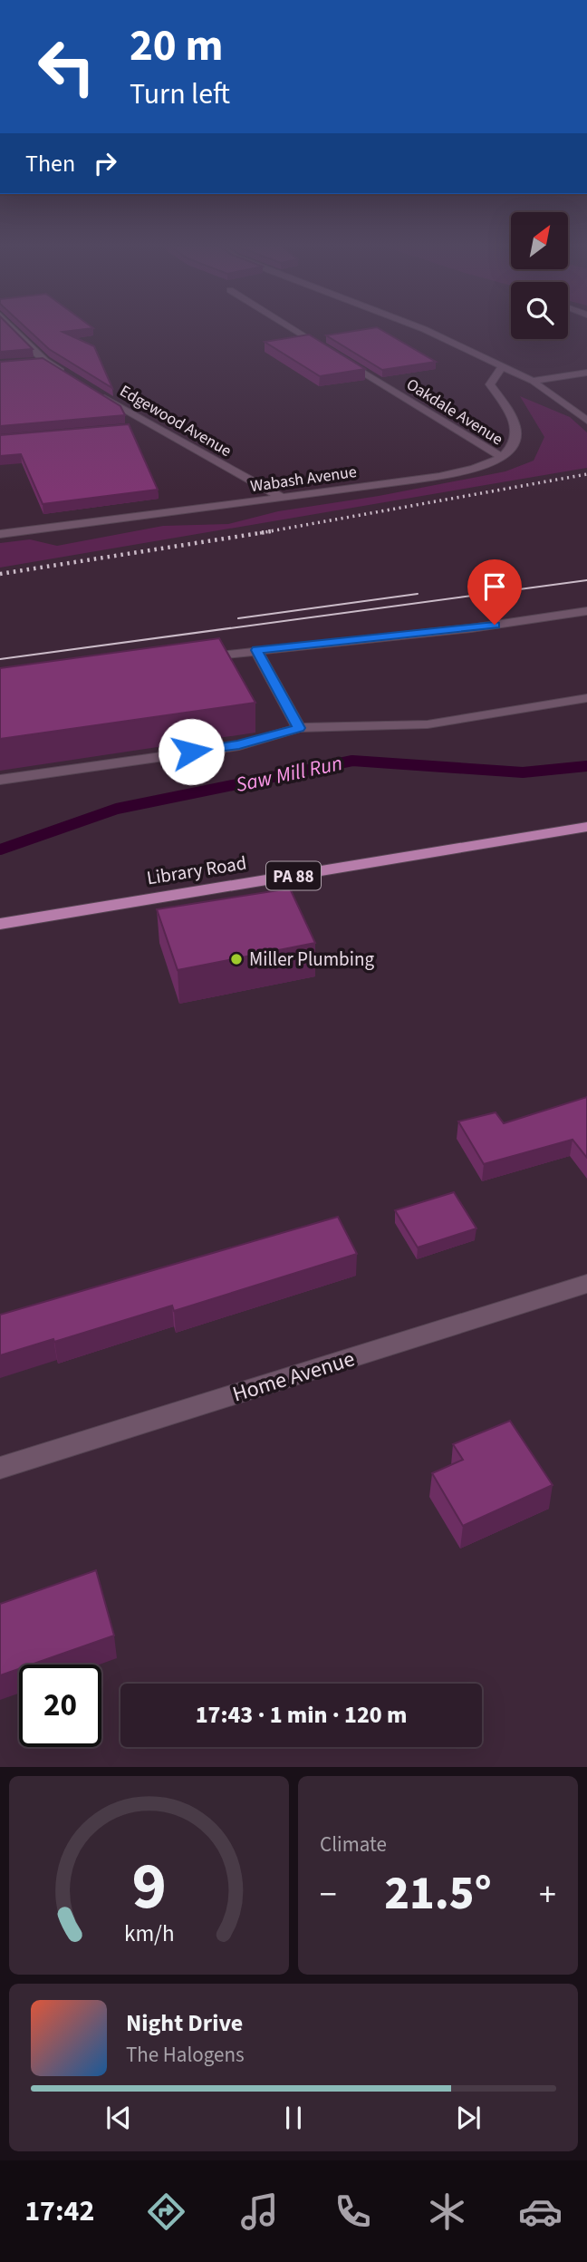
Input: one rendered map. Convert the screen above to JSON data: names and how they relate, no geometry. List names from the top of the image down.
{
  "streets": {
    "main road": ["Library Road", "PA 88"],
    "street": [
      "Oakdale Avenue",
      "Edgewood Avenue",
      "Wabash Avenue",
      "Home Avenue"
    ]
  },
  "crossings": [
    ["Oakdale Avenue", "Wabash Avenue"],
    ["Edgewood Avenue", "Wabash Avenue"]
  ],
  "water": ["Saw Mill Run"],
  "places": ["Miller Plumbing"],
  "north": "top right",
  "page": {
    "turn": ["20 m", "Turn left"],
    "then": "Then",
    "limit": "20",
    "trip": "17:43 · 1 min · 120 m",
    "tile": "Climate",
    "heat": ["−", "21.5°", "+"],
    "song": ["Night Drive", "The Halogens"],
    "tabs": "17:42",
    "gauge": ["9", "km/h"]
  }
}
